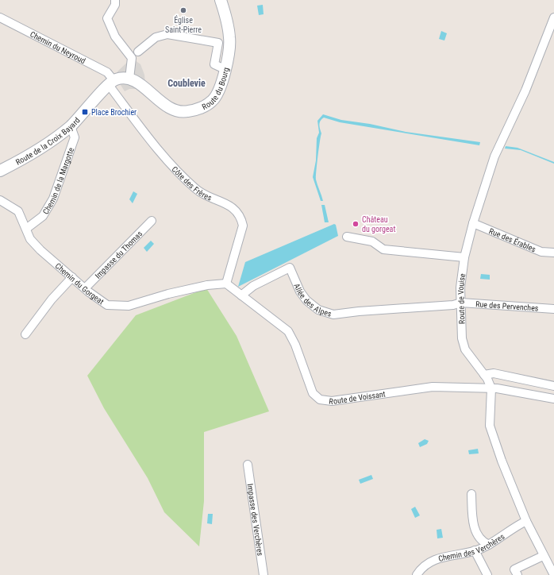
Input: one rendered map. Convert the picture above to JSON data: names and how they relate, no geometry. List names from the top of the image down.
{
  "streets": {
    "main road": ["Route du Bourg", "Route de la Croix Bayard"],
    "street": [
      "Chemin du Neyroud",
      "Chemin de la Margotte",
      "Côte des Frères",
      "Rue des Érables",
      "Impasse du Thomas",
      "Chemin du Gorgeat",
      "Allée des Alpes",
      "Route de Vouise",
      "Rue des Pervenches",
      "Route de Voissant",
      "Impasse des Verchères",
      "Chemin des Verchères"
    ]
  },
  "crossings": [
    ["Chemin du Neyroud", "Route de la Croix Bayard"],
    ["Chemin du Neyroud", "Côte des Frères"],
    ["Route de la Croix Bayard", "Chemin de la Margotte"],
    ["Route de la Croix Bayard", "Côte des Frères"],
    ["Chemin de la Margotte", "Chemin du Gorgeat"],
    ["Côte des Frères", "Chemin du Gorgeat"],
    ["Côte des Frères", "Route de Voissant"],
    ["Rue des Érables", "Route de Vouise"],
    ["Impasse du Thomas", "Chemin du Gorgeat"],
    ["Chemin du Gorgeat", "Route de Voissant"],
    ["Allée des Alpes", "Route de Vouise"],
    ["Allée des Alpes", "Rue des Pervenches"],
    ["Allée des Alpes", "Route de Voissant"],
    ["Route de Vouise", "Rue des Pervenches"],
    ["Route de Vouise", "Route de Voissant"],
    ["Route de Vouise", "Chemin des Verchères"]
  ],
  "districts": ["Coublevie"],
  "places": {
    "other": ["Église Saint-Pierre", "Château du gorgeat"],
    "transit": ["Place Brochier"]
  }
}
